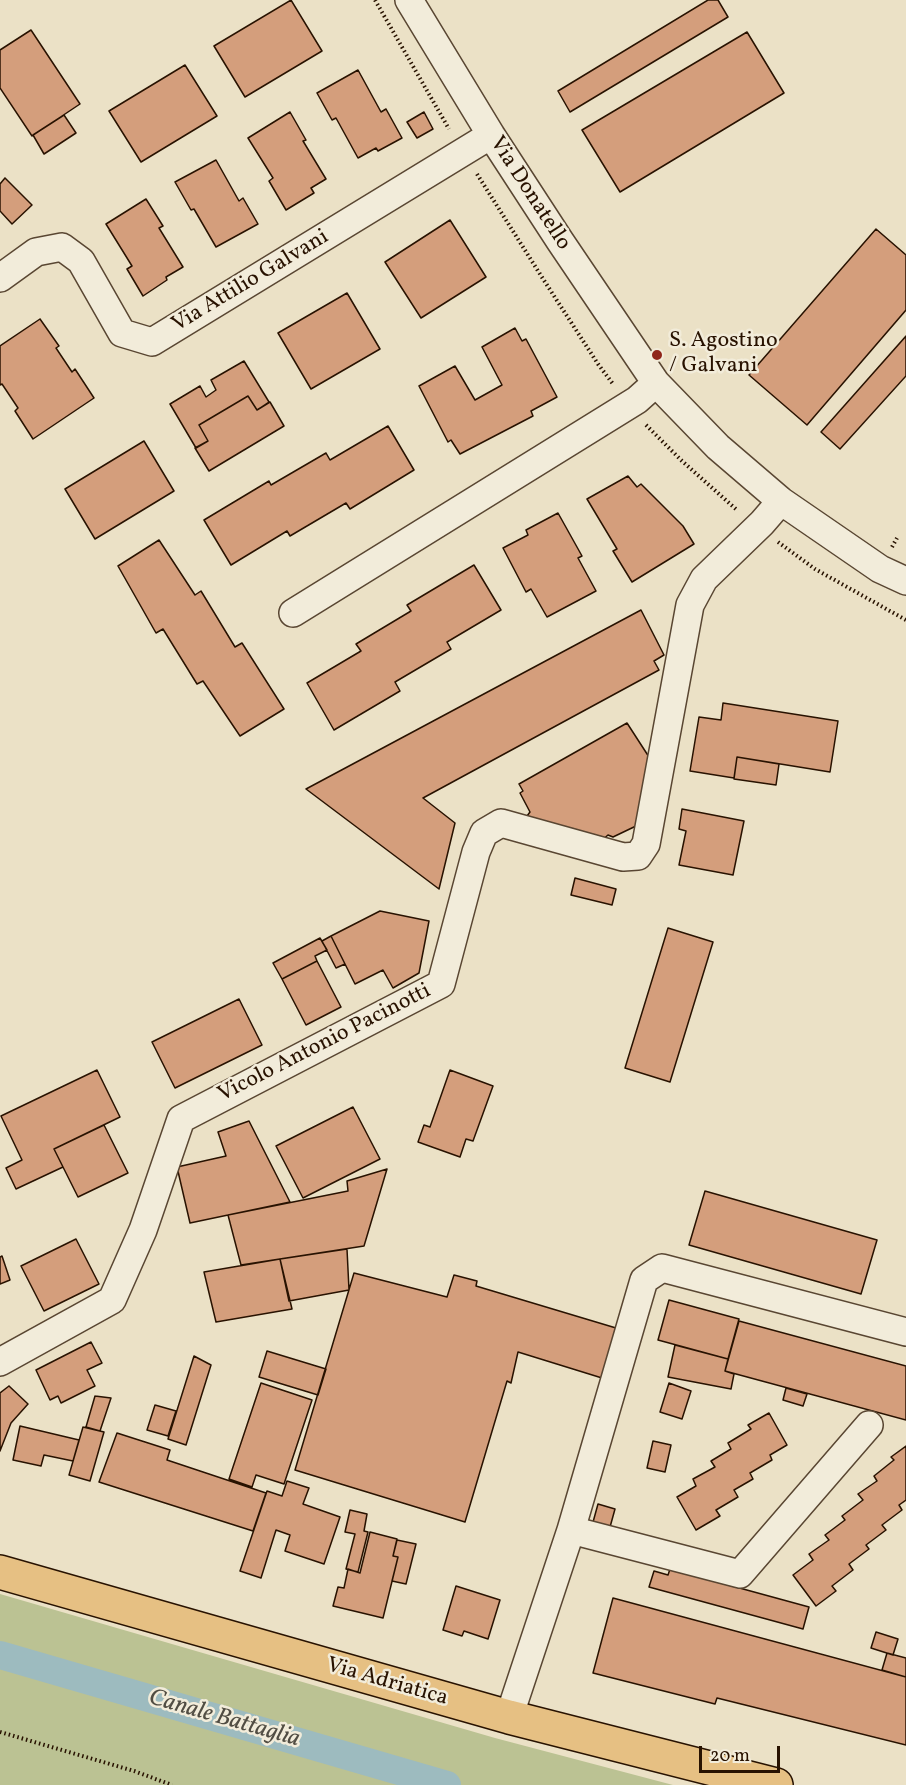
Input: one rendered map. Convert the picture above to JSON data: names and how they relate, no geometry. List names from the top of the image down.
{
  "streets": {
    "main road": ["Via Adriatica"],
    "street": ["Via Donatello", "Via Attilio Galvani", "Vicolo Antonio Pacinotti"]
  },
  "crossings": [
    ["Via Donatello", "Via Attilio Galvani"],
    ["Via Donatello", "Vicolo Antonio Pacinotti"]
  ],
  "water": ["Canale Battaglia"],
  "places": ["S. Agostino / Galvani"],
  "scale_bar": "20 m"
}
